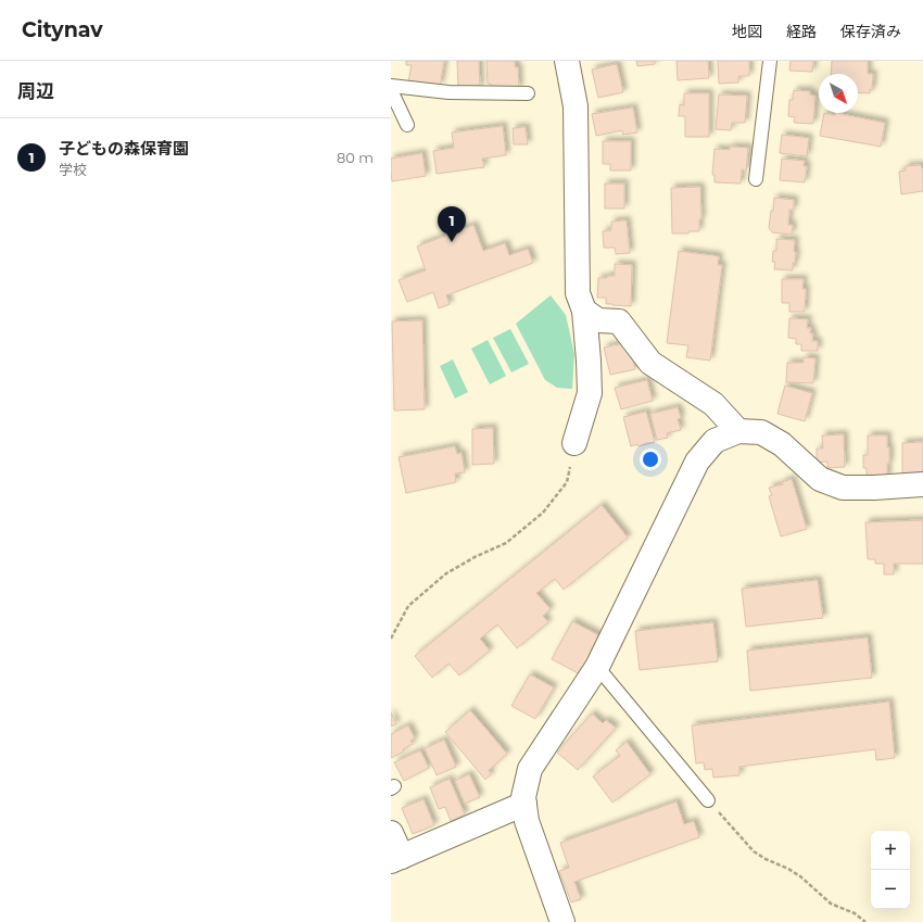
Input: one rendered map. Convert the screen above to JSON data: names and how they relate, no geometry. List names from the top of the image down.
{
  "north": "bottom right",
  "page": {
    "header": "Citynav",
    "nav": ["地図", "経路", "保存済み"],
    "heading": "周辺",
    "list": [
      {
        "mark": "1",
        "name": "子どもの森保育園",
        "note": "学校",
        "value": "80 m"
      }
    ],
    "pins": "1",
    "map_buttons": ["+", "−"]
  }
}
